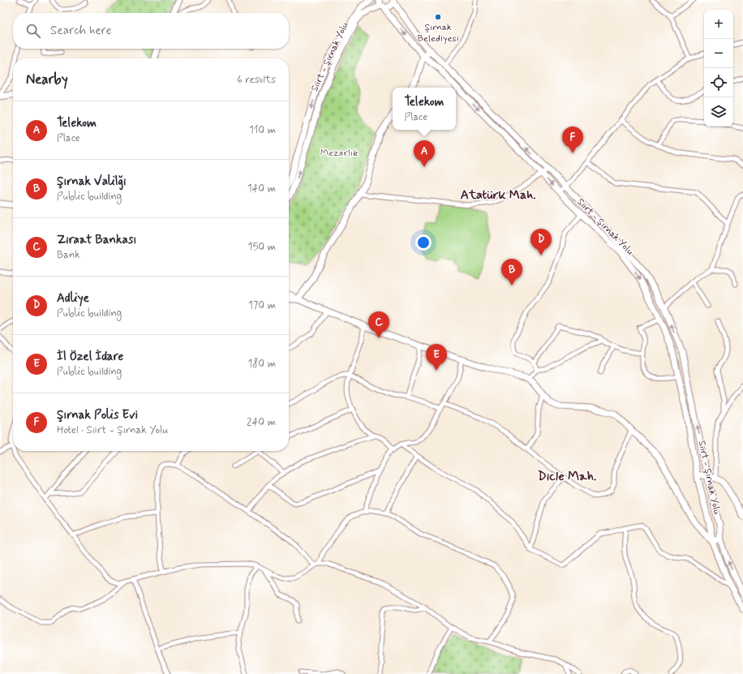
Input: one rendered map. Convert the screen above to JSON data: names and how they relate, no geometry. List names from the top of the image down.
{
  "streets": {
    "street": ["Siirt - Şırnak Yolu"]
  },
  "districts": ["Atatürk Mah.", "Dicle Mah."],
  "parks": ["Mezarlık"],
  "places": ["Şırnak Belediyesi"],
  "page": {
    "map_buttons": ["+", "−"],
    "search": "Search here",
    "heading": ["Nearby", "6 results"],
    "popup": ["Telekom", "Place"],
    "list": [
      {
        "mark": "A",
        "name": "Telekom",
        "note": "Place",
        "value": "110 m"
      },
      {
        "mark": "B",
        "name": "Şırnak Valilği",
        "note": "Public building",
        "value": "140 m"
      },
      {
        "mark": "C",
        "name": "Ziraat Bankası",
        "note": "Bank",
        "value": "150 m"
      },
      {
        "mark": "D",
        "name": "Adliye",
        "note": "Public building",
        "value": "170 m"
      },
      {
        "mark": "E",
        "name": "İl Özel İdare",
        "note": "Public building",
        "value": "180 m"
      },
      {
        "mark": "F",
        "name": "Şırnak Polis Evi",
        "note": "Hotel · Siirt - Şırnak Yolu",
        "value": "240 m"
      }
    ],
    "pins": [
      "F",
      "A",
      "D",
      "B",
      "C",
      "E"
    ]
  }
}
